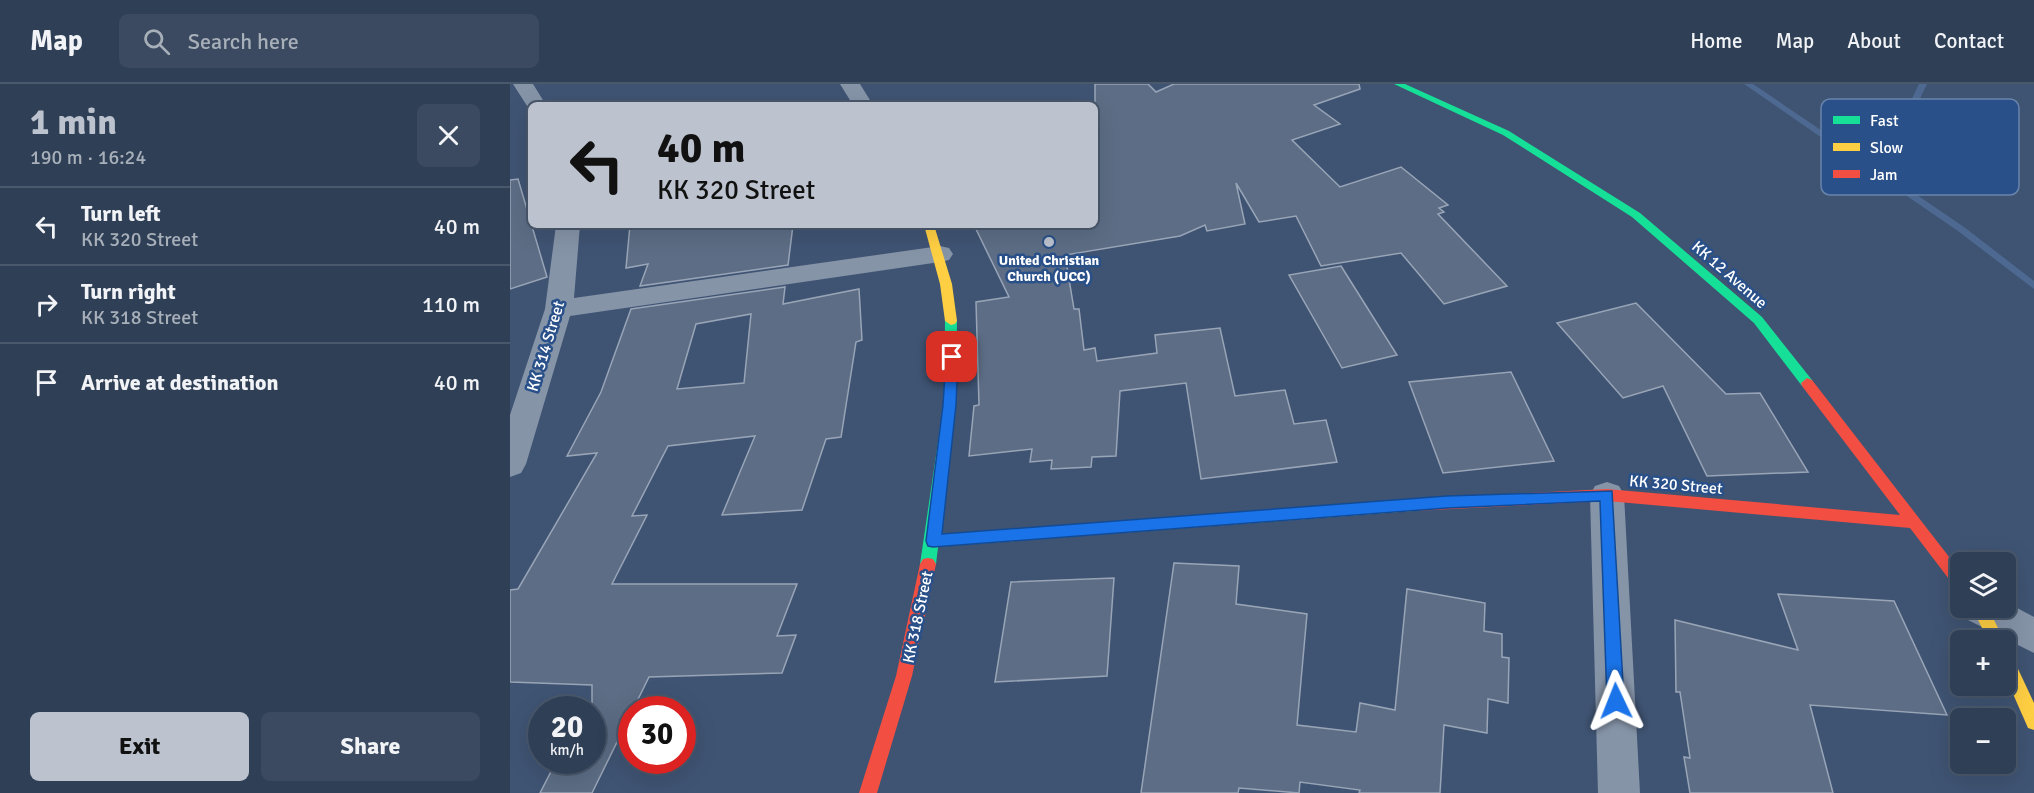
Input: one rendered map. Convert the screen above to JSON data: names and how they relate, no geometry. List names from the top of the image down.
{
  "streets": {
    "street": [
      "KK 12 Avenue",
      "KK 314 Street",
      "KK 320 Street",
      "KK 318 Street"
    ]
  },
  "crossings": [
    ["KK 12 Avenue", "KK 320 Street"],
    ["KK 320 Street", "KK 318 Street"]
  ],
  "places": ["United Christian Church (UCC)"],
  "legend": ["Fast", "Slow", "Jam"],
  "page": {
    "header": "Map",
    "search": "Search here",
    "nav": [
      "Home",
      "Map",
      "About",
      "Contact"
    ],
    "heading": ["1 min", "190 m · 16:24"],
    "turn": ["40 m", "KK 320 Street"],
    "list": [
      {
        "name": "Turn left",
        "note": "KK 320 Street",
        "value": "40 m"
      },
      {
        "name": "Turn right",
        "note": "KK 318 Street",
        "value": "110 m"
      },
      {
        "name": "Arrive at destination",
        "value": "40 m"
      }
    ],
    "map_buttons": ["+", "−"],
    "speed": "20 km/h",
    "limit": "30",
    "buttons": ["Exit", "Share"]
  }
}
